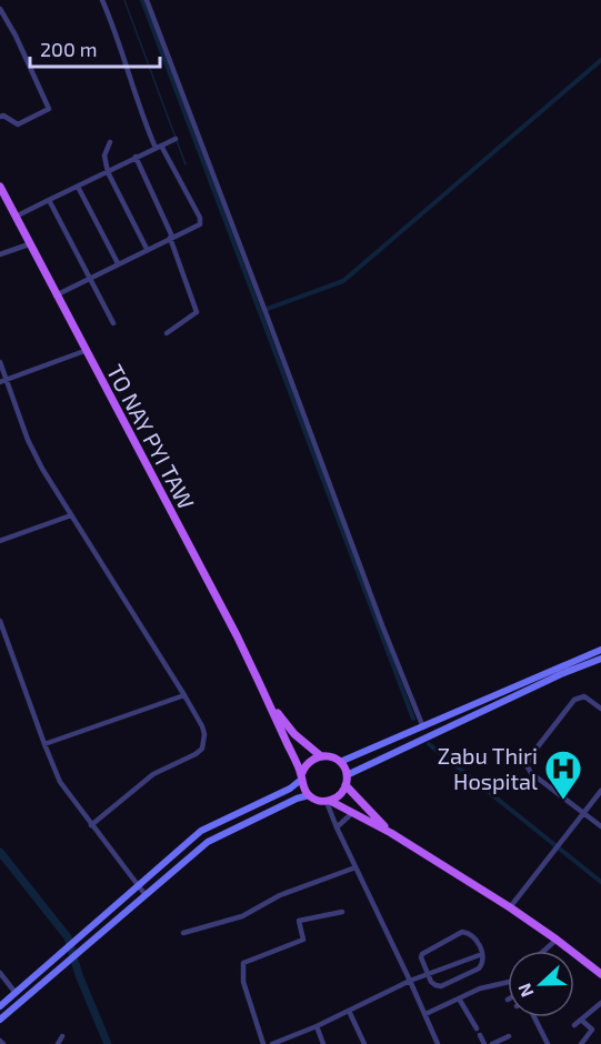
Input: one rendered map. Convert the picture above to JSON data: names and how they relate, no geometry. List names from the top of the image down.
{
  "streets": {
    "main road": ["TO NAY PYI TAW"]
  },
  "places": {
    "hospital": ["Zabu Thiri Hospital"]
  },
  "scale_bar": "200 m",
  "north": "left"
}
